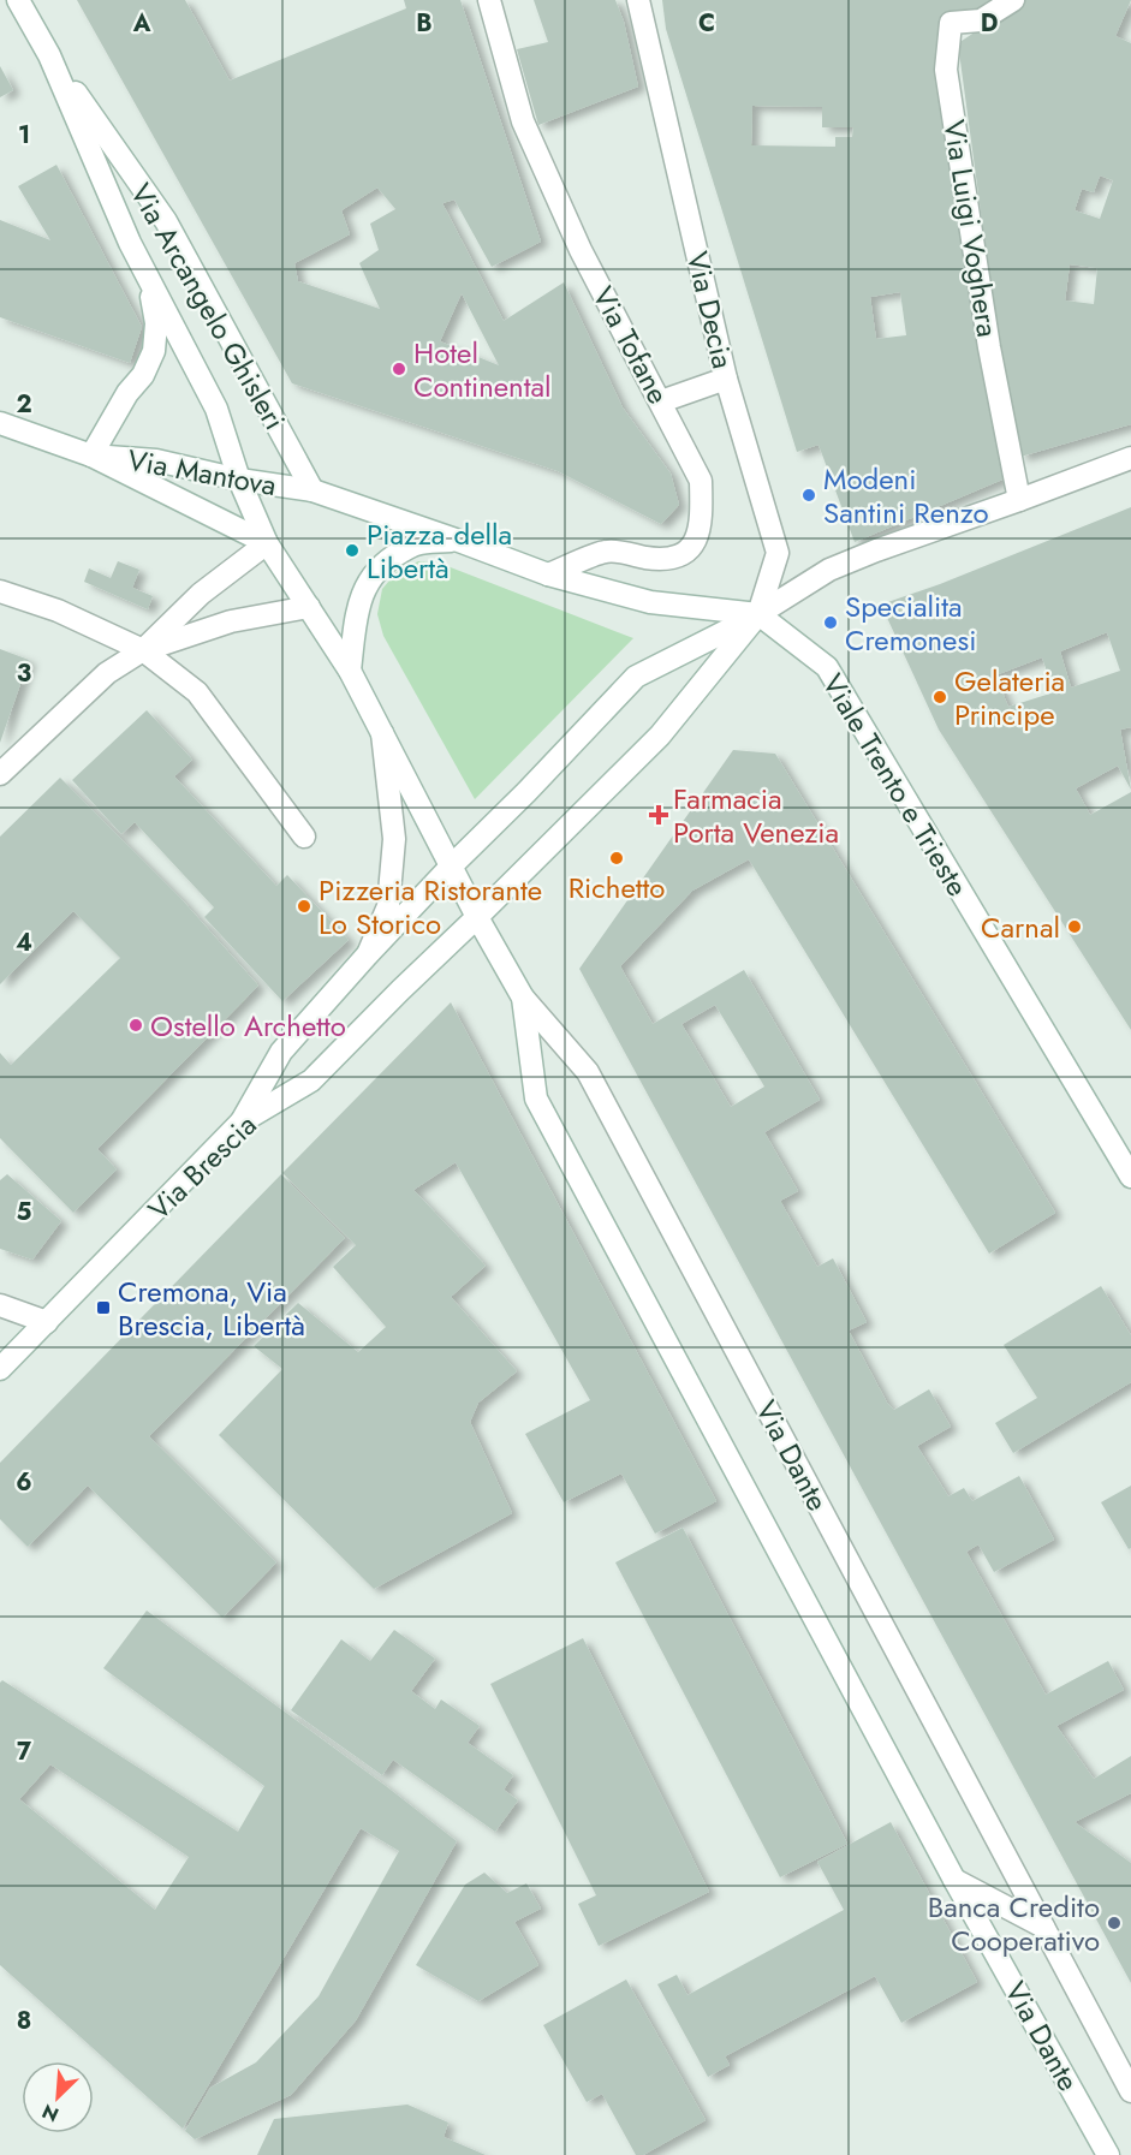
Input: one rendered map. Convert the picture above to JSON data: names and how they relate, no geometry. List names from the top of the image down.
{
  "streets": {
    "main road": [
      "Via Luigi Voghera",
      "Via Arcangelo Ghisleri",
      "Via Decia",
      "Via Tofane",
      "Via Mantova",
      "Viale Trento e Trieste",
      "Via Brescia",
      "Via Dante"
    ]
  },
  "crossings": [
    ["Via Arcangelo Ghisleri", "Via Mantova"],
    ["Via Decia", "Viale Trento e Trieste"],
    ["Via Brescia", "Via Dante"]
  ],
  "places": {
    "other": [
      "Hotel Continental",
      "Modeni Santini Renzo",
      "Piazza della Libertà",
      "Specialita Cremonesi",
      "Gelateria Principe",
      "Richetto",
      "Pizzeria Ristorante Lo Storico",
      "Carnal",
      "Ostello Archetto",
      "Banca Credito Cooperativo"
    ],
    "health": ["Farmacia Porta Venezia"],
    "transit": ["Cremona, Via Brescia, Libertà"]
  },
  "north": "bottom left",
  "grid": {
    "columns": [
      "A",
      "B",
      "C",
      "D"
    ],
    "rows": [
      "1",
      "2",
      "3",
      "4",
      "5",
      "6",
      "7",
      "8"
    ]
  }
}
